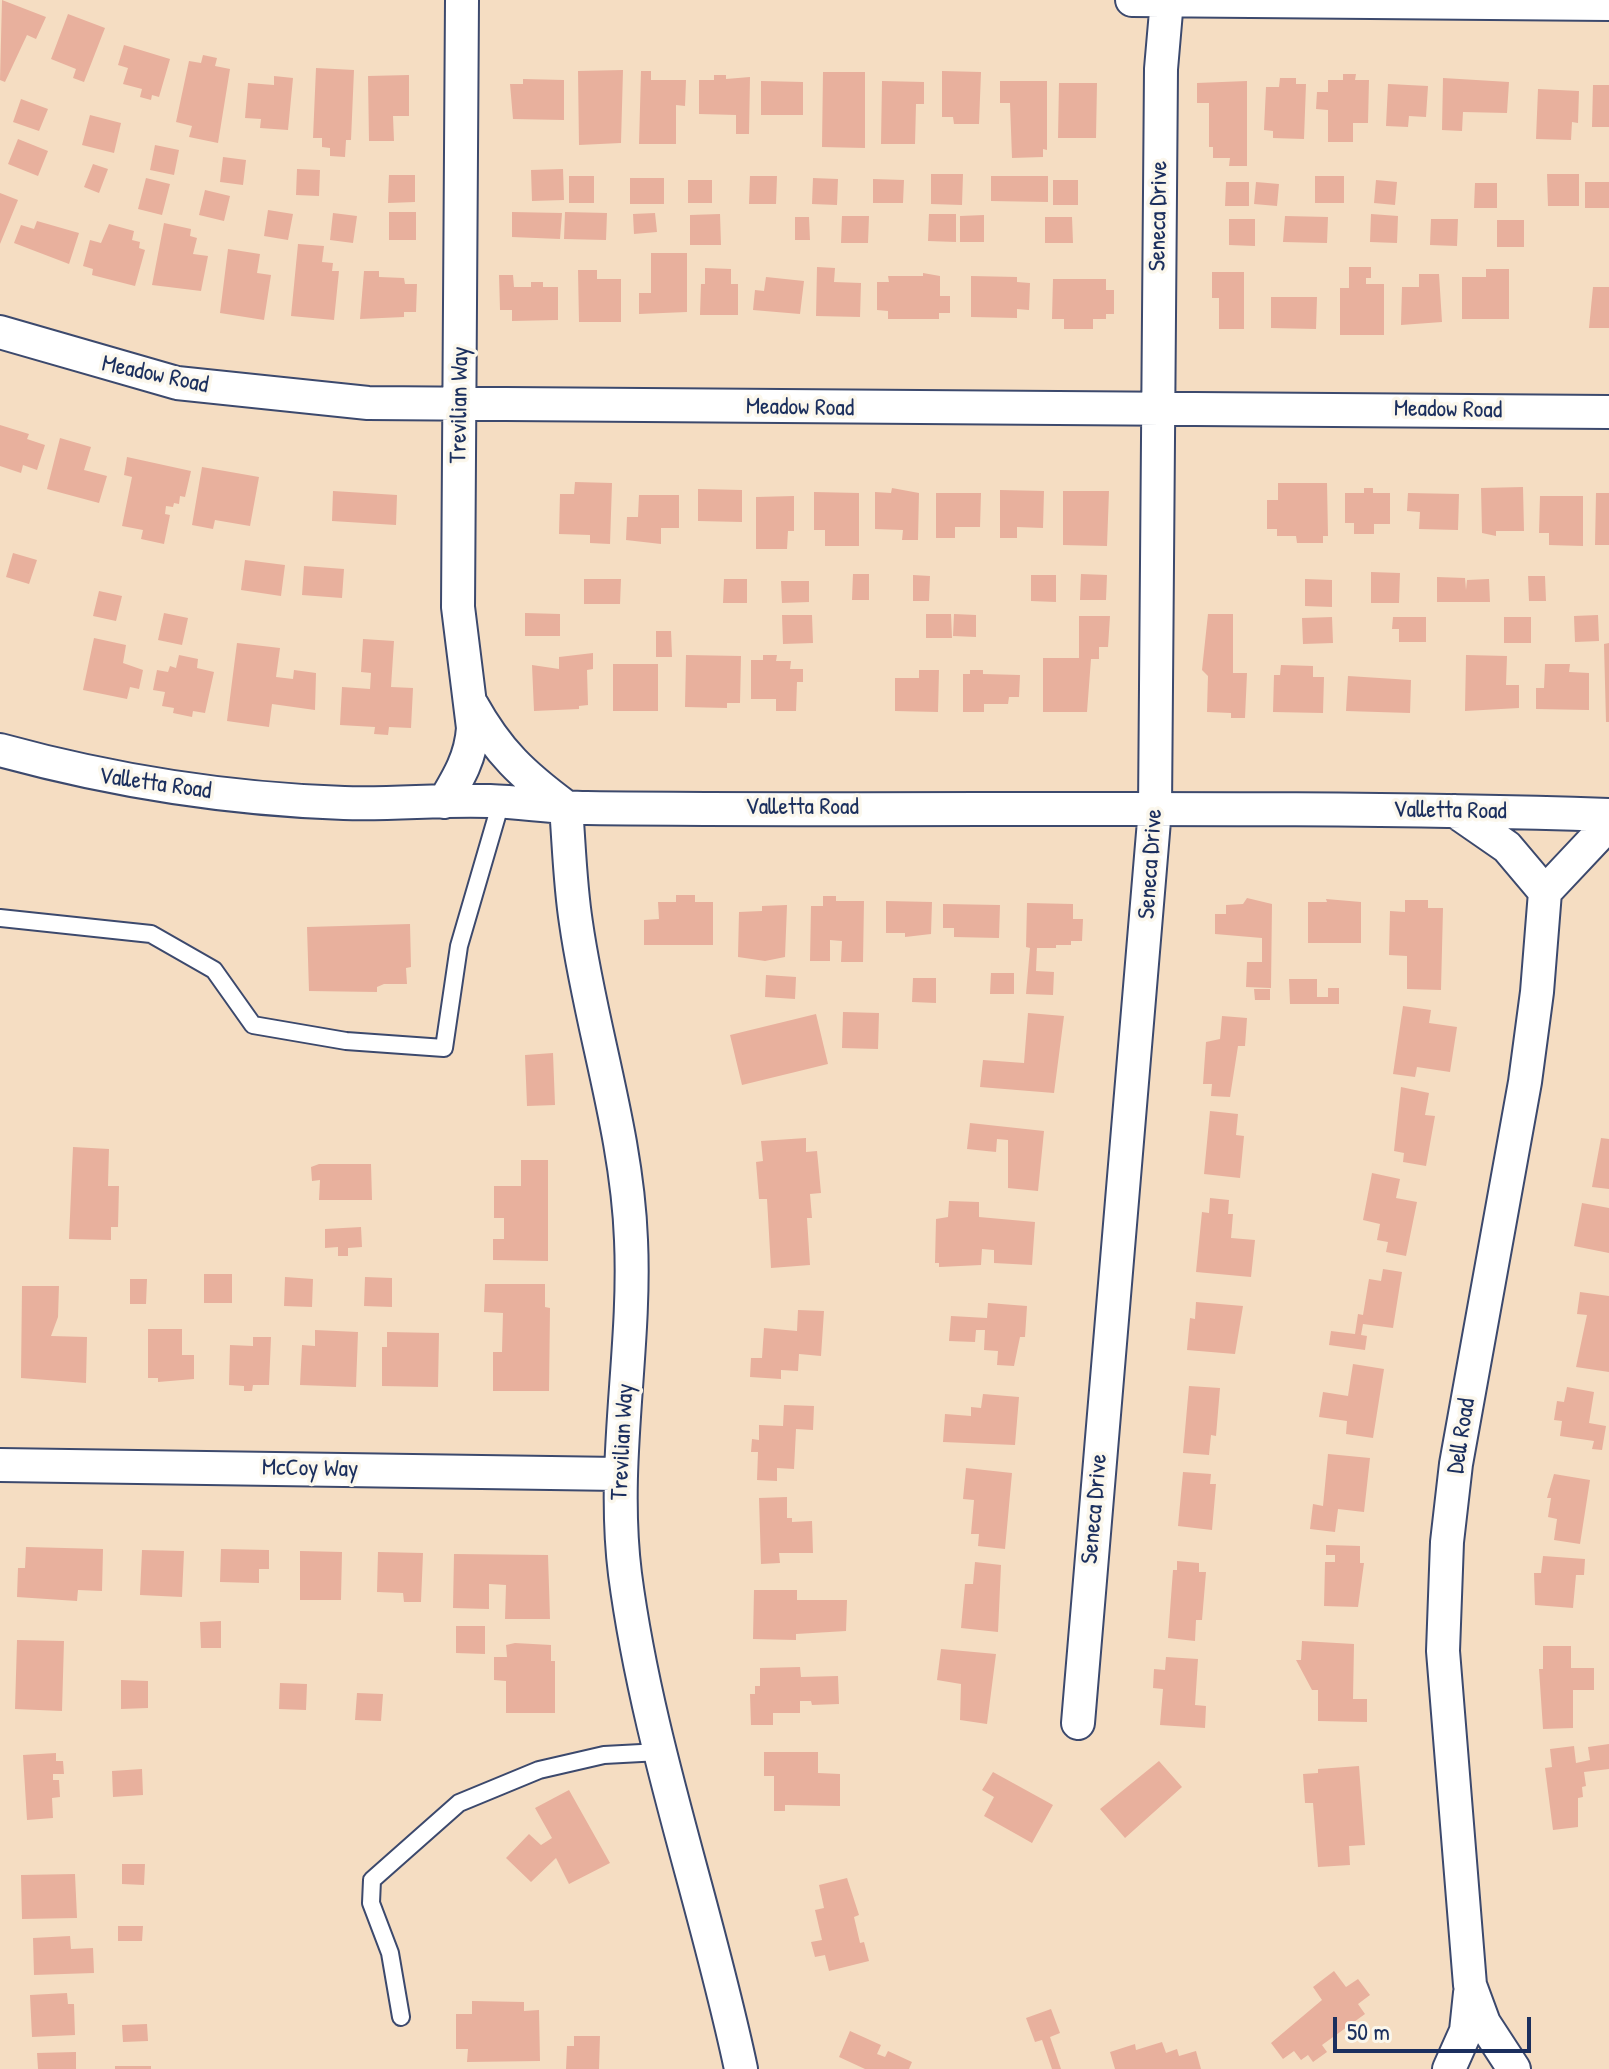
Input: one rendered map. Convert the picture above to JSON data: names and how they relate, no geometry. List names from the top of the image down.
{
  "streets": {
    "street": [
      "Seneca Drive",
      "Meadow Road",
      "Trevilian Way",
      "Valletta Road",
      "Dell Road",
      "McCoy Way"
    ]
  },
  "crossings": [
    ["Seneca Drive", "Meadow Road"],
    ["Seneca Drive", "Valletta Road"],
    ["Meadow Road", "Trevilian Way"],
    ["Trevilian Way", "Valletta Road"],
    ["Trevilian Way", "McCoy Way"]
  ],
  "scale_bar": "50 m"
}
